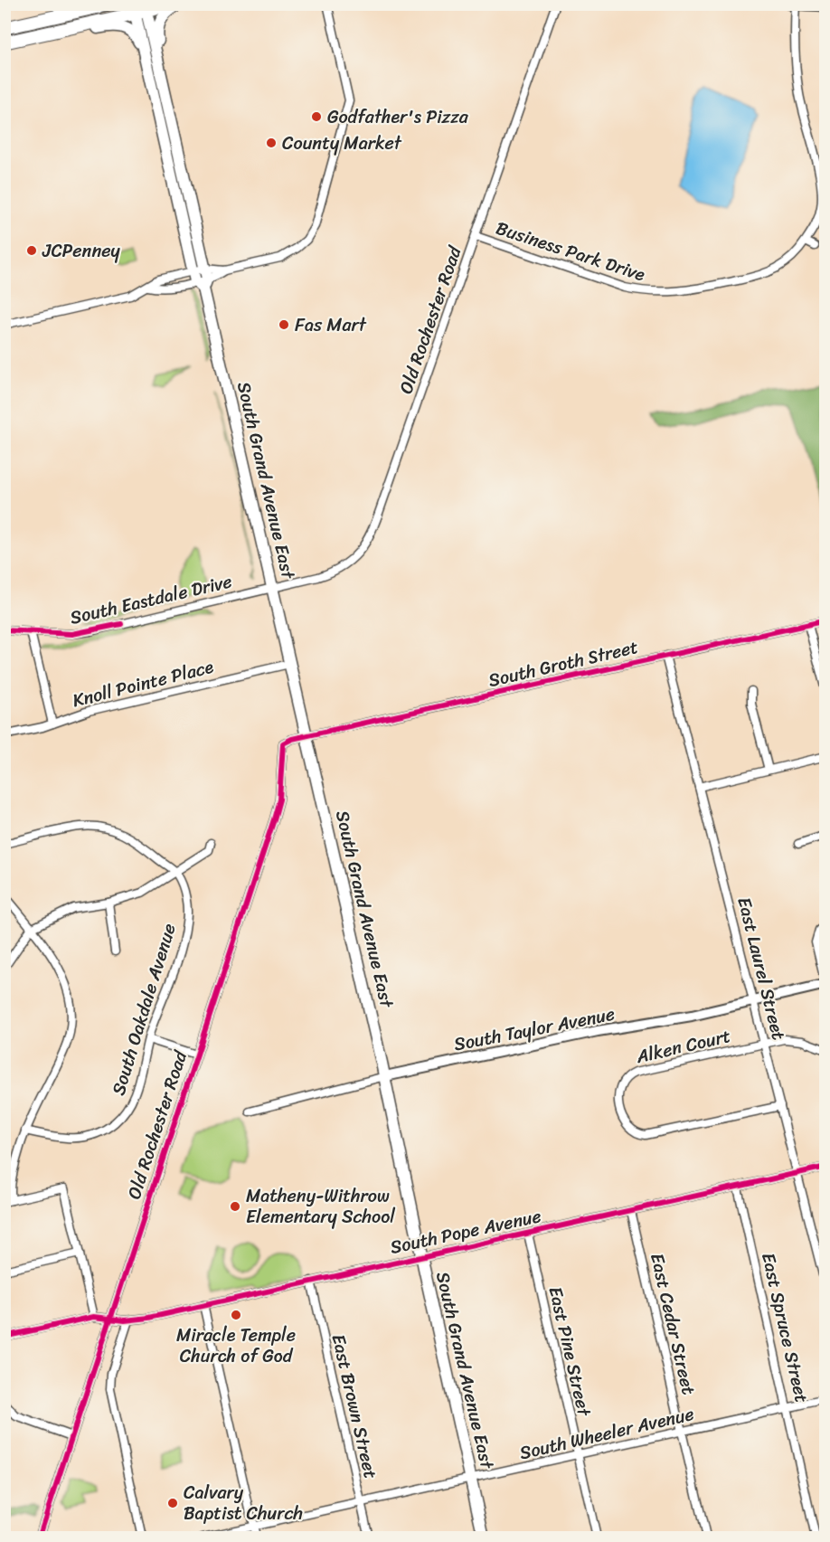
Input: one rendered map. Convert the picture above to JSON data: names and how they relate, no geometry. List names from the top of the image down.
{
  "streets": {
    "main road": ["South Grand Avenue East"],
    "street": [
      "Business Park Drive",
      "Old Rochester Road",
      "South Eastdale Drive",
      "South Groth Street",
      "Knoll Pointe Place",
      "East Laurel Street",
      "South Oakdale Avenue",
      "South Taylor Avenue",
      "Alken Court",
      "South Pope Avenue",
      "East Cedar Street",
      "East Spruce Street",
      "East Pine Street",
      "East Brown Street",
      "South Wheeler Avenue"
    ]
  },
  "crossings": [
    ["Business Park Drive", "Old Rochester Road"],
    ["Old Rochester Road", "South Grand Avenue East"],
    ["Old Rochester Road", "South Eastdale Drive"],
    ["Old Rochester Road", "South Groth Street"],
    ["Old Rochester Road", "South Pope Avenue"],
    ["South Grand Avenue East", "South Eastdale Drive"],
    ["South Grand Avenue East", "South Groth Street"],
    ["South Grand Avenue East", "Knoll Pointe Place"],
    ["South Grand Avenue East", "South Taylor Avenue"],
    ["South Grand Avenue East", "South Pope Avenue"],
    ["South Grand Avenue East", "South Wheeler Avenue"],
    ["South Groth Street", "East Laurel Street"],
    ["East Laurel Street", "South Taylor Avenue"],
    ["East Laurel Street", "Alken Court"],
    ["East Laurel Street", "South Pope Avenue"],
    ["South Pope Avenue", "East Cedar Street"],
    ["South Pope Avenue", "East Spruce Street"],
    ["South Pope Avenue", "East Pine Street"],
    ["South Pope Avenue", "East Brown Street"],
    ["East Cedar Street", "South Wheeler Avenue"],
    ["East Spruce Street", "South Wheeler Avenue"],
    ["East Pine Street", "South Wheeler Avenue"],
    ["East Brown Street", "South Wheeler Avenue"]
  ],
  "places": [
    "Godfather's Pizza",
    "County Market",
    "JCPenney",
    "Fas Mart",
    "Matheny-Withrow Elementary School",
    "Miracle Temple Church of God",
    "Calvary Baptist Church"
  ]
}
